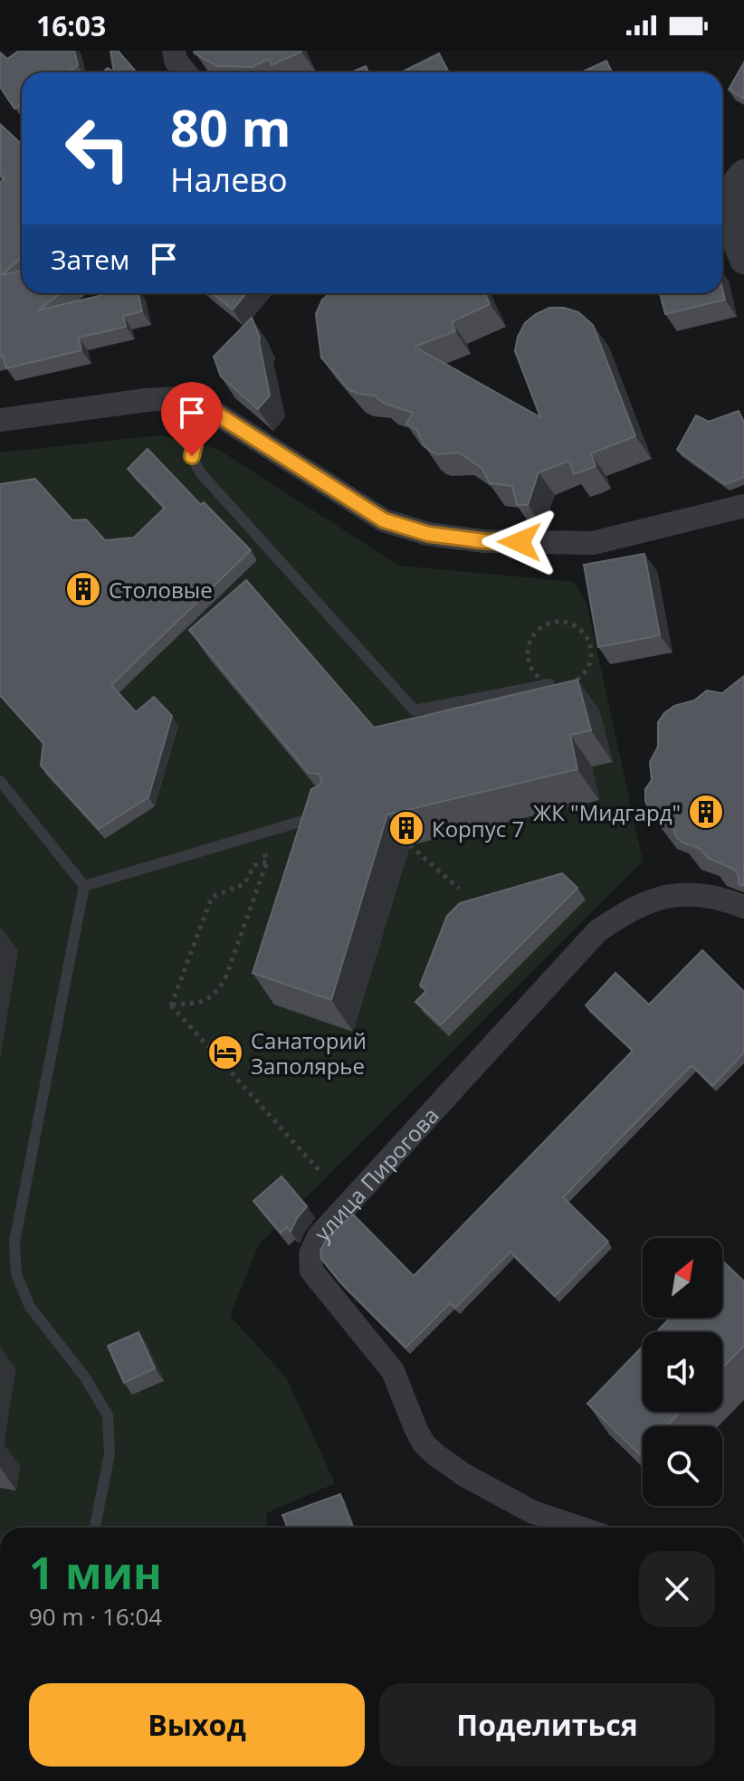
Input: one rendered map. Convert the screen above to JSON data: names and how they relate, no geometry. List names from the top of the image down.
{
  "streets": {
    "street": ["улица Пирогова"]
  },
  "places": {
    "building": ["Столовые", "ЖК \"Мидгард\"", "Корпус 7"],
    "hotel": ["Санаторий Заполярье"]
  },
  "north": "top right",
  "page": {
    "status": "16:03",
    "turn": ["80 m", "Налево"],
    "then": "Затем",
    "heading": ["1 мин", "90 m · 16:04"],
    "buttons": ["Выход", "Поделиться"]
  }
}
